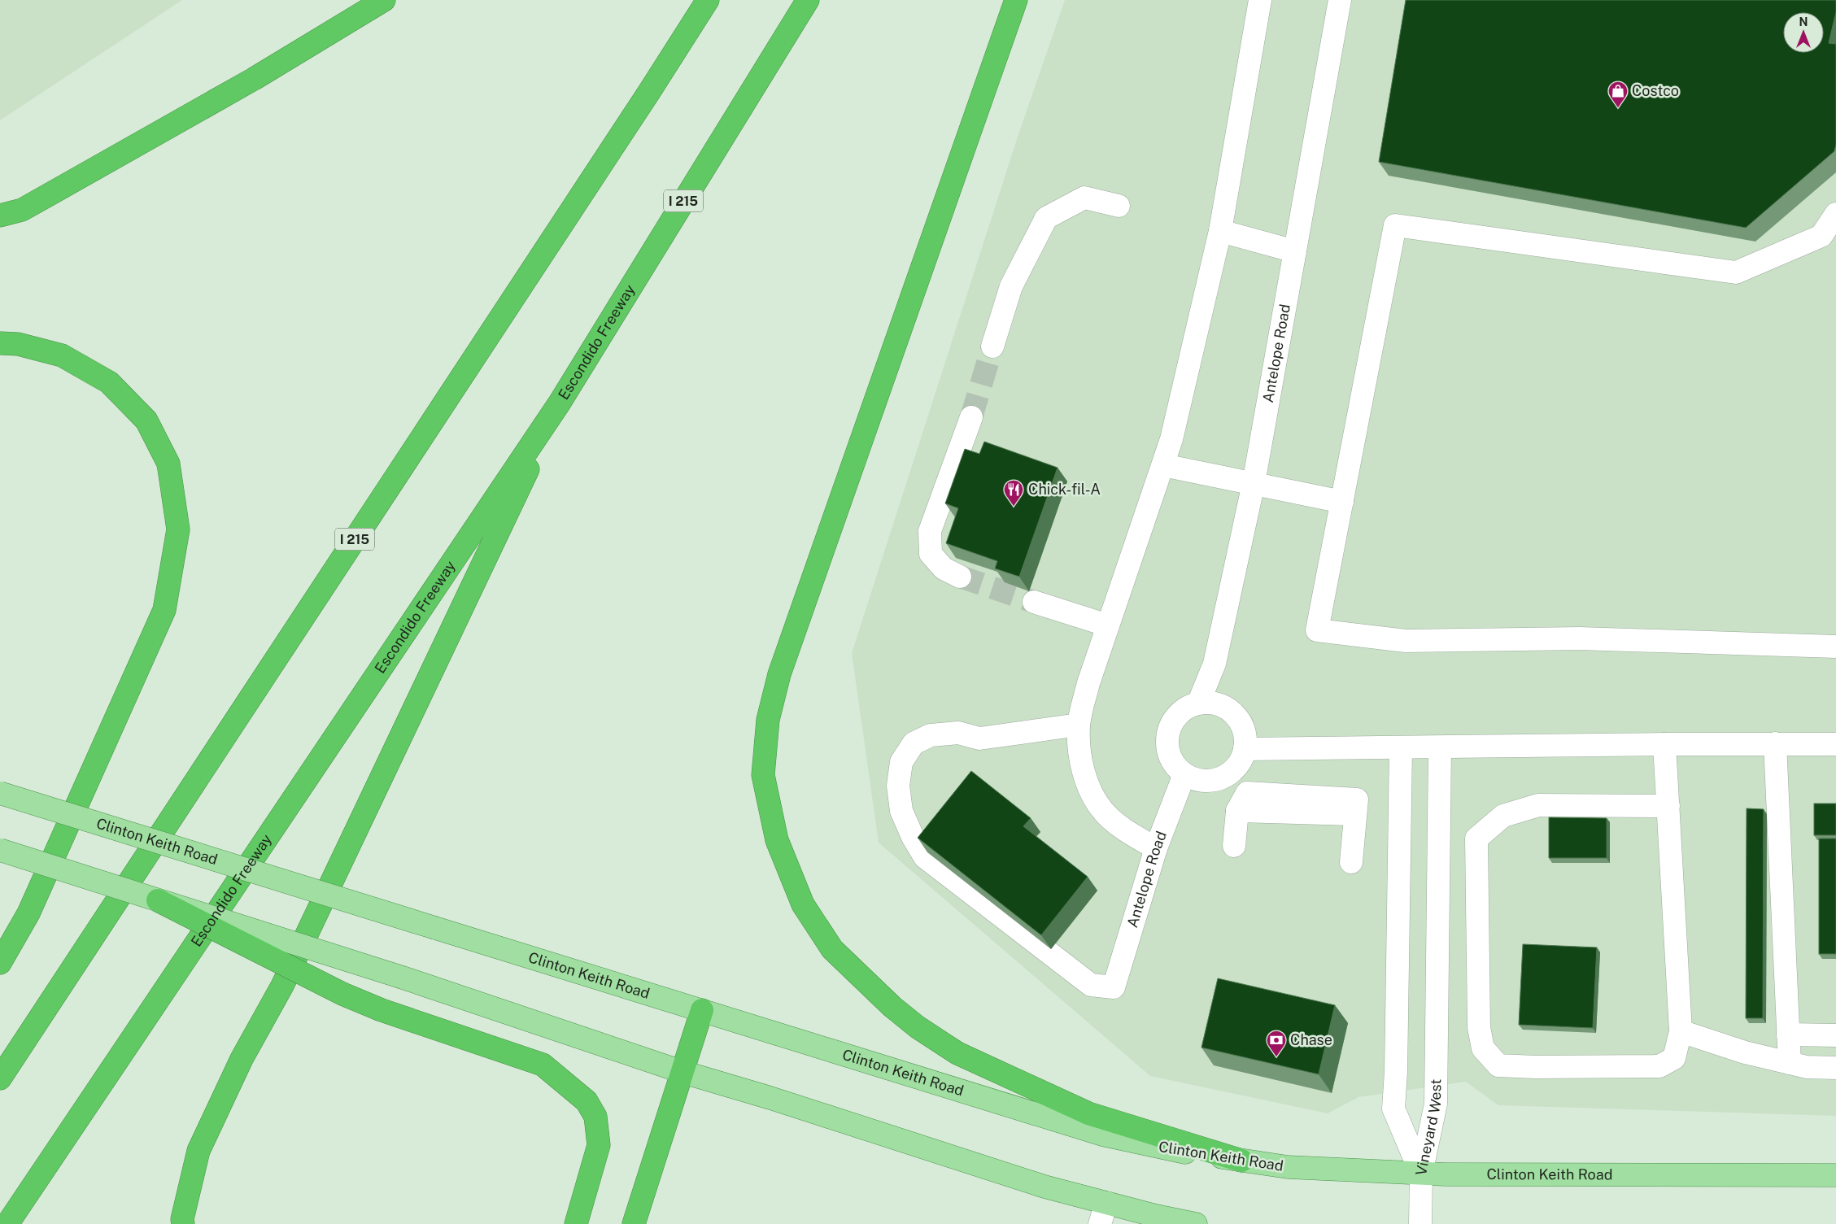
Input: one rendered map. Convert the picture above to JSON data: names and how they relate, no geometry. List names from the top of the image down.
{
  "streets": {
    "highway": ["I 215", "Escondido Freeway"],
    "main road": ["Clinton Keith Road"],
    "street": ["Antelope Road", "Vineyard West"]
  },
  "crossings": [
    ["Clinton Keith Road", "Vineyard West"]
  ],
  "places": {
    "shop": ["Costco"],
    "restaurant": ["Chick-fil-A"],
    "bank": ["Chase"]
  },
  "north": "top"
}
